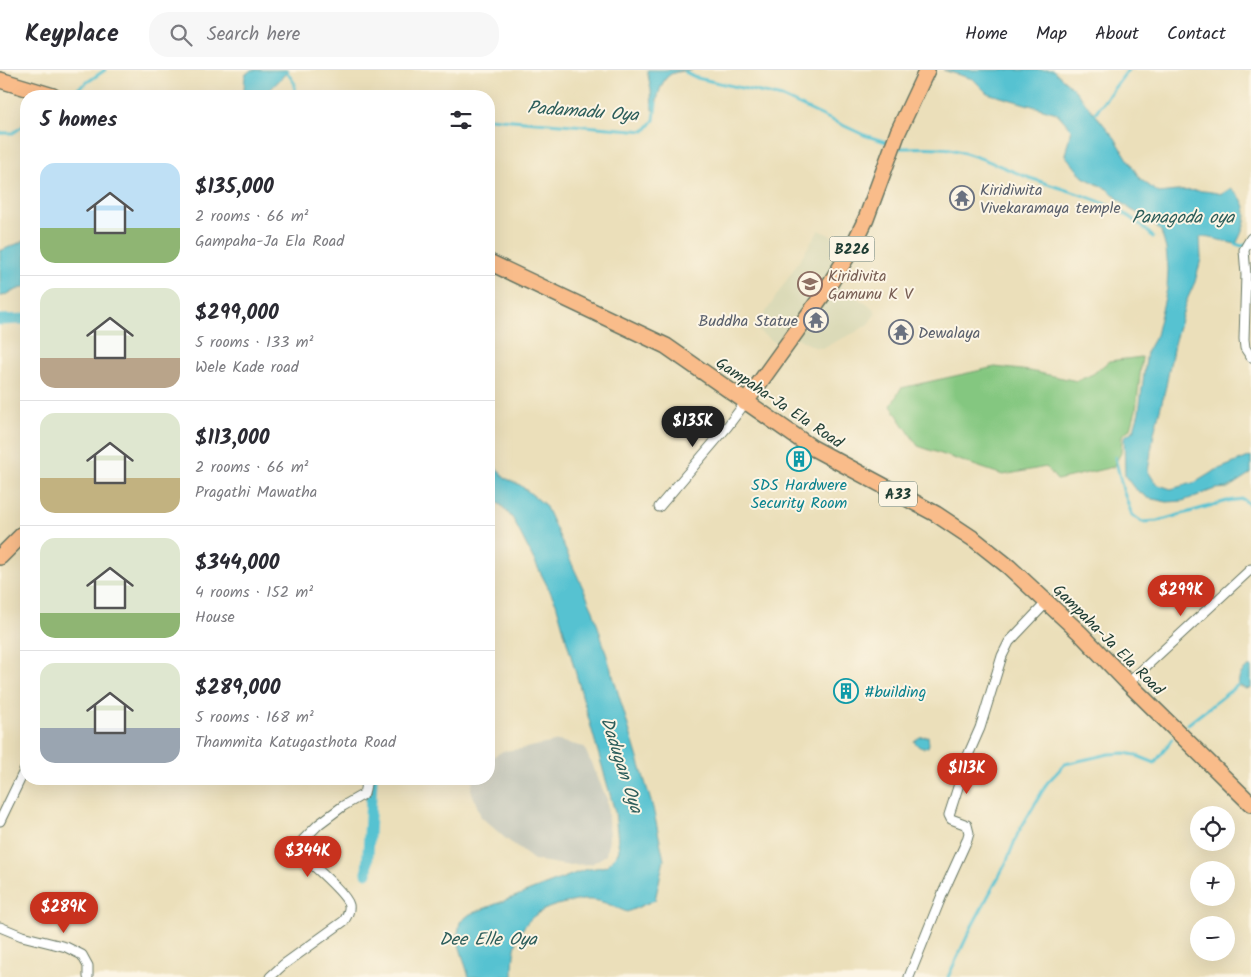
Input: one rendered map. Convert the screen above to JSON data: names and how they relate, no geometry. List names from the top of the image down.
{
  "streets": {
    "main road": ["B226", "Gampaha-Ja Ela Road", "A33"]
  },
  "crossings": [
    ["B226", "Gampaha-Ja Ela Road"]
  ],
  "water": [
    "Padamadu Oya",
    "Panagoda oya",
    "Dadugan Oya",
    "Dee Elle Oya"
  ],
  "places": {
    "temple": ["Kiridiwita Vivekaramaya temple", "Buddha Statue", "Dewalaya"],
    "school or university": ["Kiridivita Gamunu K V"],
    "building": ["SDS Hardwere Security Room", "#building"]
  },
  "page": {
    "header": "Keyplace",
    "search": "Search here",
    "nav": [
      "Home",
      "Map",
      "About",
      "Contact"
    ],
    "heading": "5 homes",
    "list": [
      {
        "name": "$135,000",
        "note": "2 rooms · 66 m² · Gampaha-Ja Ela Road"
      },
      {
        "name": "$299,000",
        "note": "5 rooms · 133 m² · Wele Kade road"
      },
      {
        "name": "$113,000",
        "note": "2 rooms · 66 m² · Pragathi Mawatha"
      },
      {
        "name": "$344,000",
        "note": "4 rooms · 152 m² · House"
      },
      {
        "name": "$289,000",
        "note": "5 rooms · 168 m² · Thammita Katugasthota Road"
      }
    ],
    "price": [
      "$135K",
      "$299K",
      "$113K",
      "$344K",
      "$289K"
    ],
    "map_buttons": ["+", "−"]
  }
}
